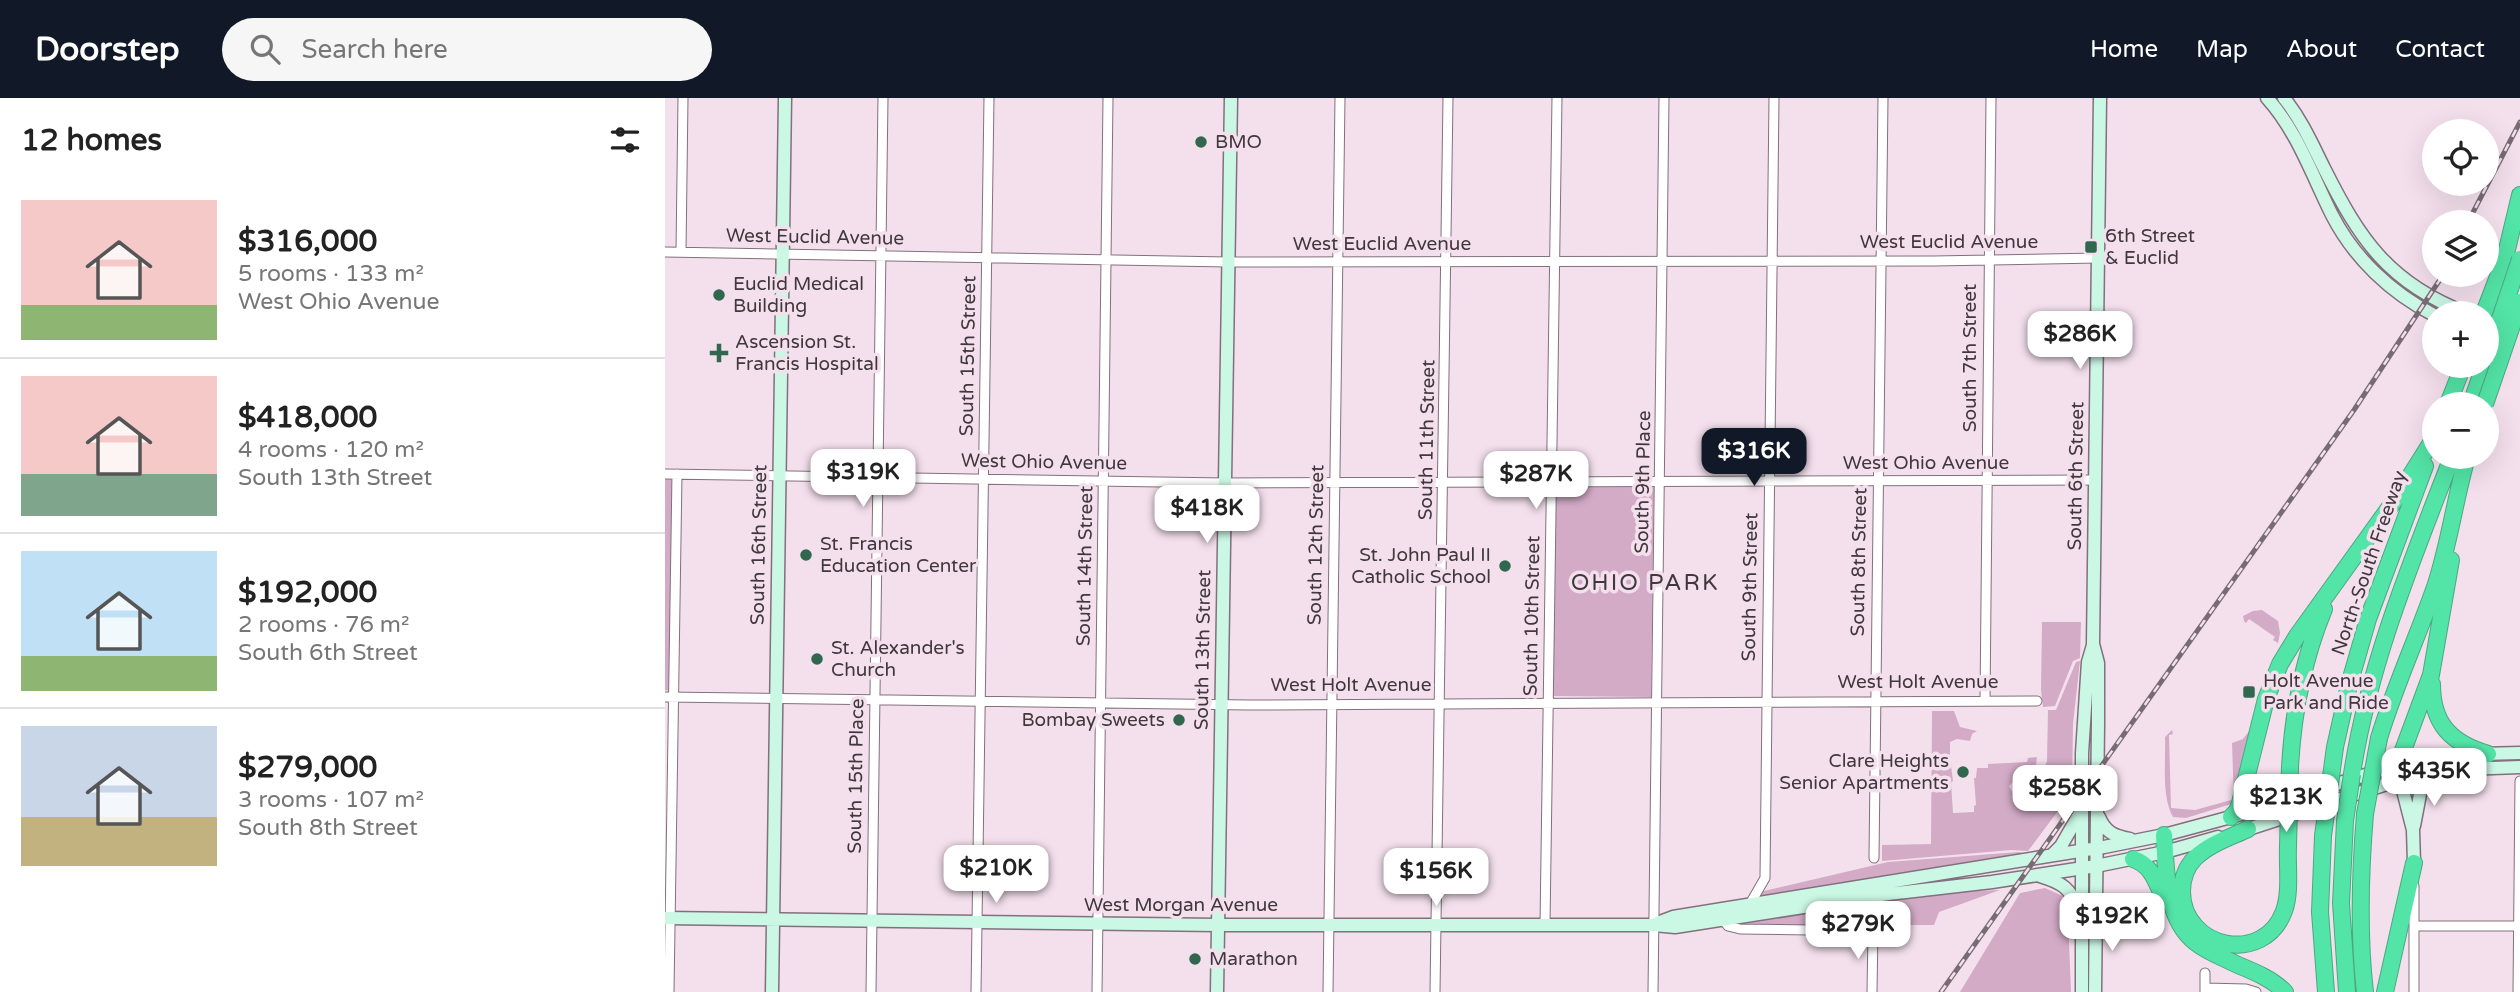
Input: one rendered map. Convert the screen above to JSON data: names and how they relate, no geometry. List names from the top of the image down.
{
  "streets": {
    "highway": ["North-South Freeway"],
    "street": [
      "West Euclid Avenue",
      "South 15th Street",
      "South 7th Street",
      "South 11th Street",
      "West Ohio Avenue",
      "South 6th Street",
      "South 9th Place",
      "South 16th Street",
      "South 12th Street",
      "South 8th Street",
      "South 14th Street",
      "South 9th Street",
      "South 10th Street",
      "South 13th Street",
      "West Holt Avenue",
      "South 15th Place",
      "West Morgan Avenue"
    ]
  },
  "crossings": [
    ["West Euclid Avenue", "South 15th Street"],
    ["West Euclid Avenue", "South 7th Street"],
    ["West Euclid Avenue", "South 11th Street"],
    ["West Euclid Avenue", "South 6th Street"],
    ["West Euclid Avenue", "South 9th Place"],
    ["West Euclid Avenue", "South 16th Street"],
    ["West Euclid Avenue", "South 12th Street"],
    ["West Euclid Avenue", "South 8th Street"],
    ["West Euclid Avenue", "South 14th Street"],
    ["West Euclid Avenue", "South 9th Street"],
    ["West Euclid Avenue", "South 10th Street"],
    ["West Euclid Avenue", "South 13th Street"],
    ["West Euclid Avenue", "South 15th Place"],
    ["South 15th Street", "West Ohio Avenue"],
    ["South 15th Street", "West Holt Avenue"],
    ["South 15th Street", "West Morgan Avenue"],
    ["South 7th Street", "West Ohio Avenue"],
    ["South 7th Street", "West Holt Avenue"],
    ["South 11th Street", "West Ohio Avenue"],
    ["South 11th Street", "West Holt Avenue"],
    ["South 11th Street", "West Morgan Avenue"],
    ["West Ohio Avenue", "South 6th Street"],
    ["West Ohio Avenue", "South 9th Place"],
    ["West Ohio Avenue", "South 16th Street"],
    ["West Ohio Avenue", "South 12th Street"],
    ["West Ohio Avenue", "South 8th Street"],
    ["West Ohio Avenue", "South 14th Street"],
    ["West Ohio Avenue", "South 9th Street"],
    ["West Ohio Avenue", "South 10th Street"],
    ["West Ohio Avenue", "South 13th Street"],
    ["West Ohio Avenue", "South 15th Place"],
    ["South 6th Street", "West Morgan Avenue"],
    ["South 9th Place", "West Holt Avenue"],
    ["South 9th Place", "West Morgan Avenue"],
    ["South 16th Street", "West Holt Avenue"],
    ["South 16th Street", "West Morgan Avenue"],
    ["South 12th Street", "West Holt Avenue"],
    ["South 12th Street", "West Morgan Avenue"],
    ["South 8th Street", "West Holt Avenue"],
    ["South 14th Street", "West Holt Avenue"],
    ["South 14th Street", "West Morgan Avenue"],
    ["South 9th Street", "West Holt Avenue"],
    ["South 9th Street", "West Morgan Avenue"],
    ["South 10th Street", "West Holt Avenue"],
    ["South 10th Street", "West Morgan Avenue"],
    ["South 13th Street", "West Holt Avenue"],
    ["South 13th Street", "West Morgan Avenue"],
    ["West Holt Avenue", "South 15th Place"],
    ["South 15th Place", "West Morgan Avenue"]
  ],
  "districts": ["OHIO PARK"],
  "places": {
    "other": [
      "BMO",
      "Euclid Medical Building",
      "St. Francis Education Center",
      "St. John Paul II Catholic School",
      "St. Alexander's Church",
      "Bombay Sweets",
      "Clare Heights Senior Apartments",
      "Marathon"
    ],
    "transit": ["6th Street & Euclid", "Holt Avenue Park and Ride"],
    "health": ["Ascension St. Francis Hospital"]
  },
  "page": {
    "header": "Doorstep",
    "search": "Search here",
    "nav": [
      "Home",
      "Map",
      "About",
      "Contact"
    ],
    "heading": "12 homes",
    "map_buttons": ["+", "−"],
    "list": [
      {
        "name": "$316,000",
        "note": "5 rooms · 133 m² · West Ohio Avenue"
      },
      {
        "name": "$418,000",
        "note": "4 rooms · 120 m² · South 13th Street"
      },
      {
        "name": "$192,000",
        "note": "2 rooms · 76 m² · South 6th Street"
      },
      {
        "name": "$279,000",
        "note": "3 rooms · 107 m² · South 8th Street"
      }
    ],
    "price": [
      "$286K",
      "$316K",
      "$319K",
      "$287K",
      "$418K",
      "$435K",
      "$258K",
      "$213K",
      "$210K",
      "$156K",
      "$192K",
      "$279K"
    ]
  }
}
